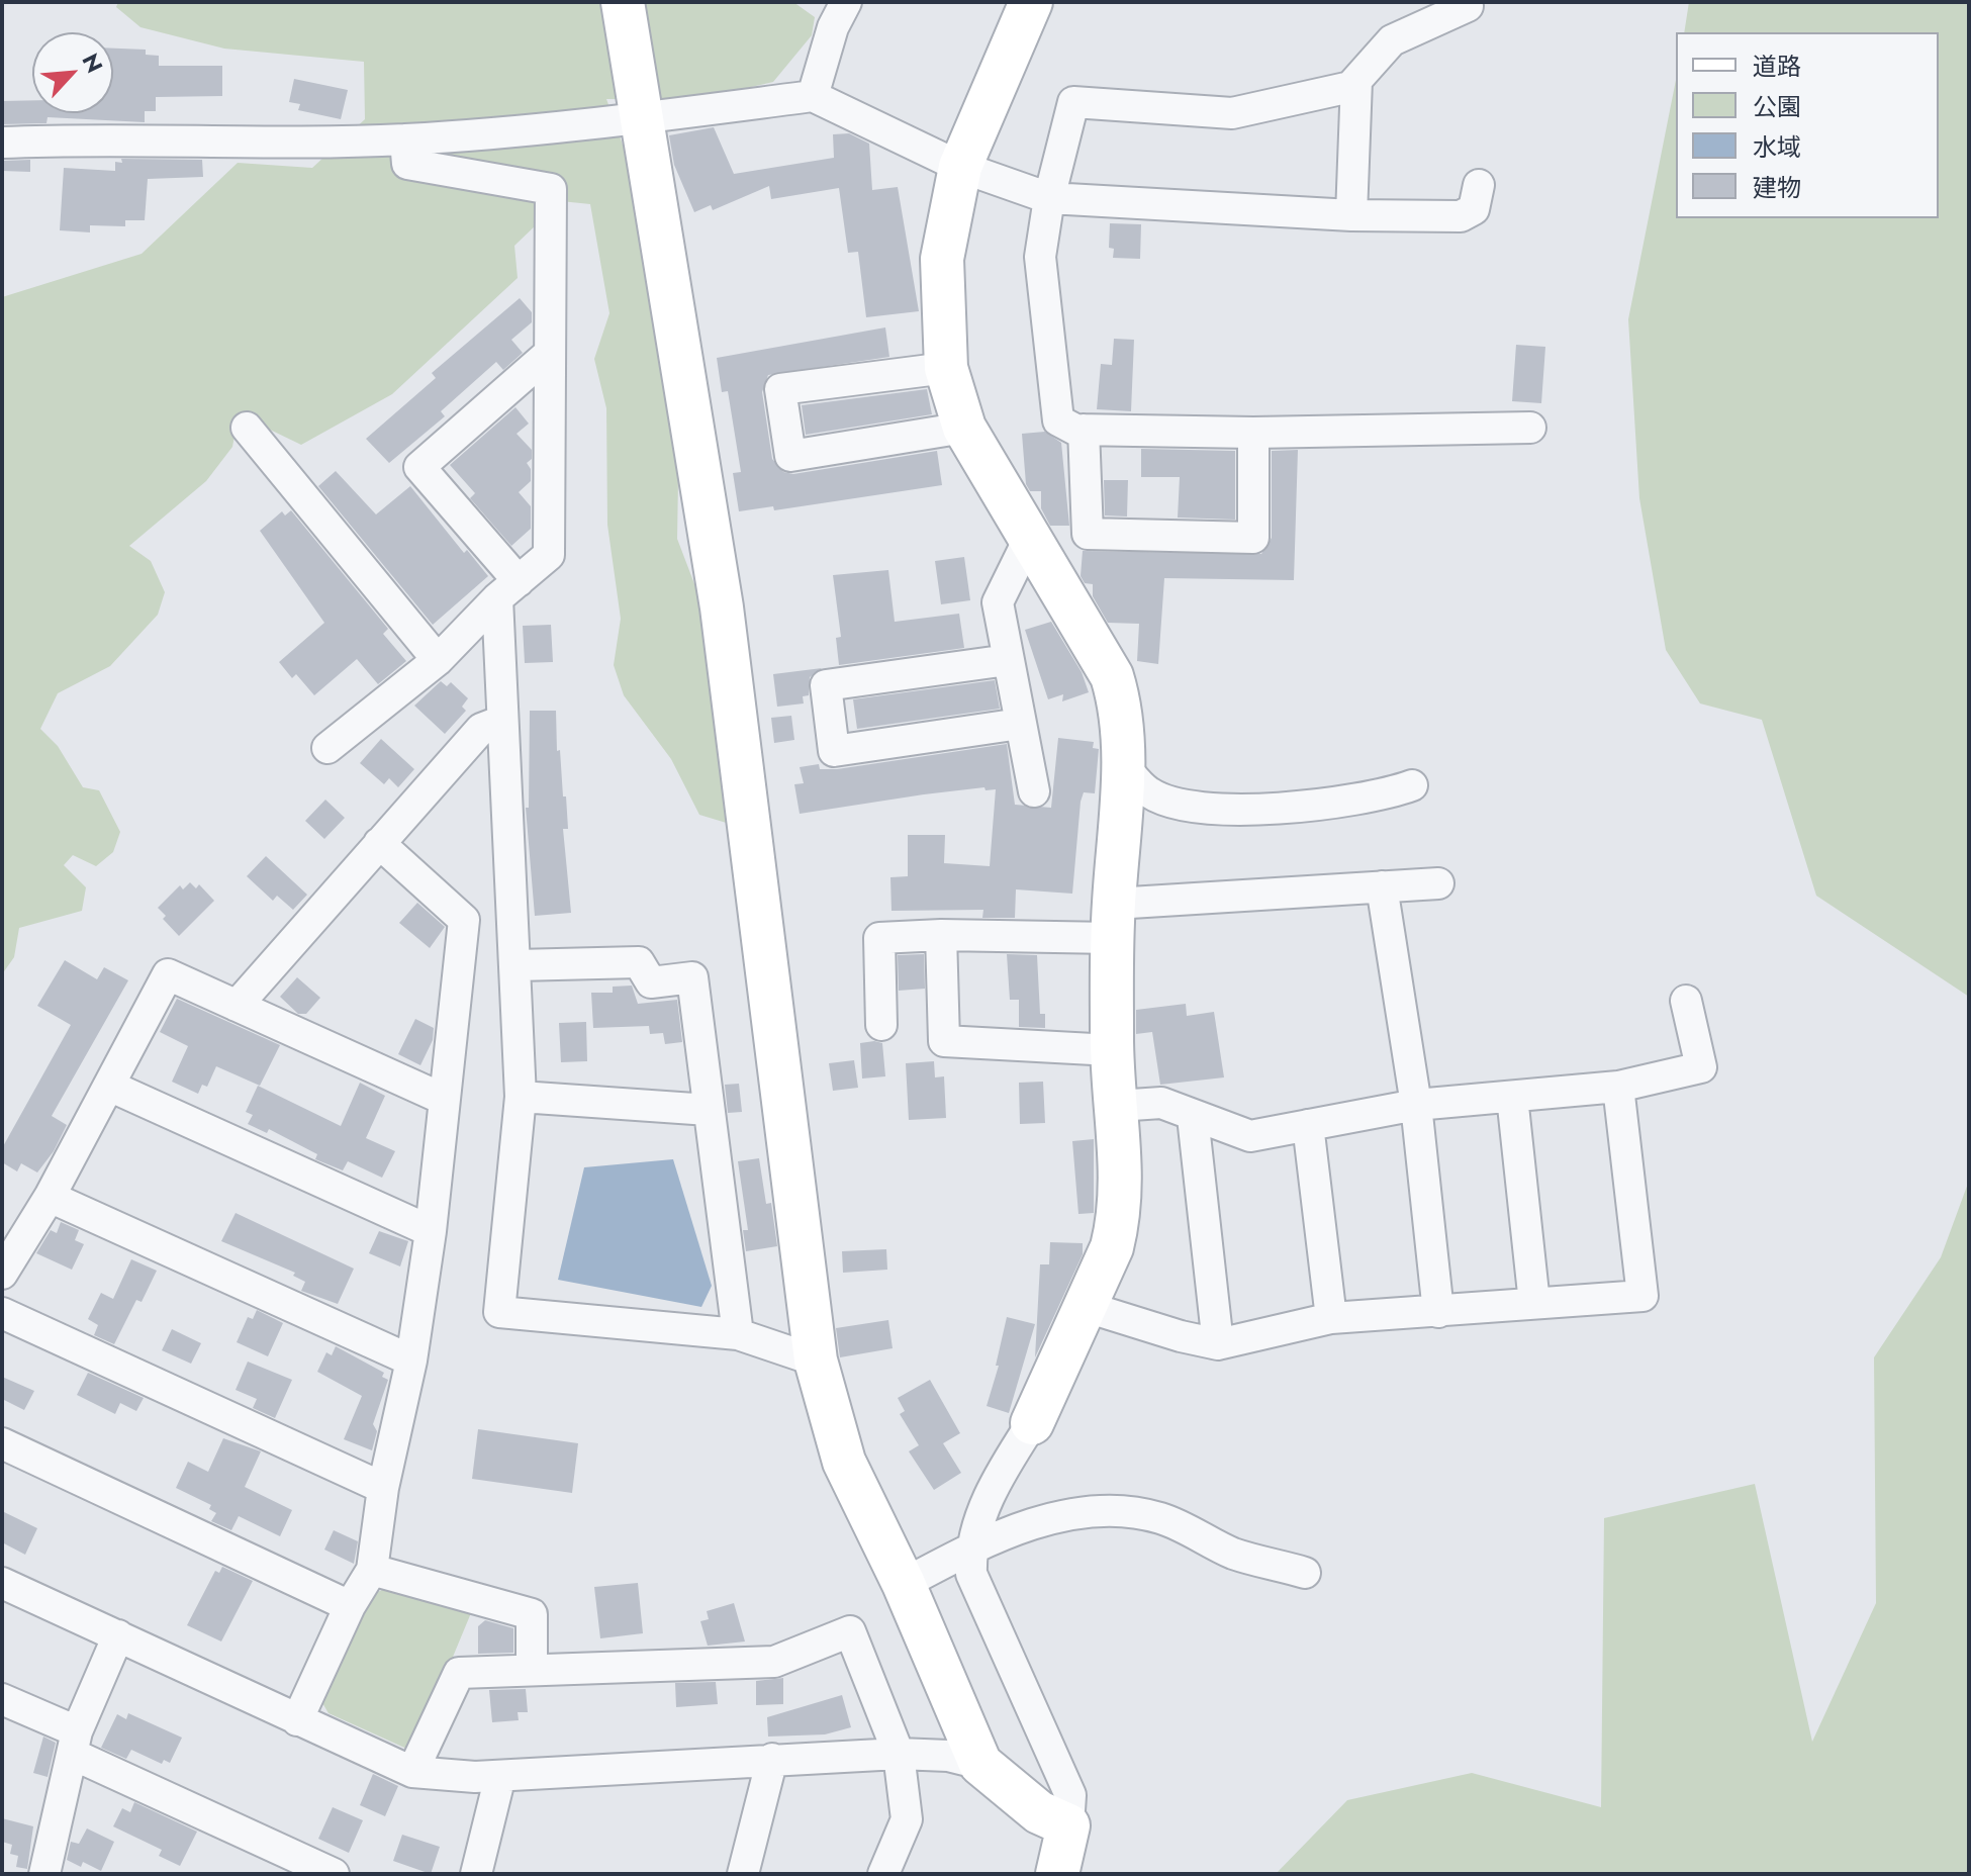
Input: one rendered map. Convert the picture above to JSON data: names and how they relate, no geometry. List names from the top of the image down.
{
  "legend": [
    "道路",
    "公園",
    "水域",
    "建物"
  ],
  "north": "top right"
}
